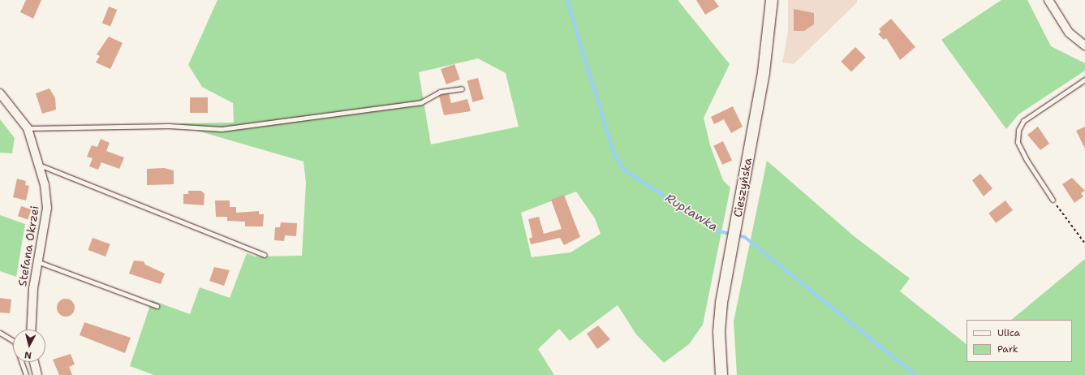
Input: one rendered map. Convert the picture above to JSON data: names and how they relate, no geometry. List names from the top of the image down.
{
  "streets": {
    "main road": ["Cieszyńska"],
    "street": ["Stefana Okrzei"]
  },
  "water": ["Ruptawka"],
  "legend": ["Ulica", "Park"],
  "north": "bottom"
}
